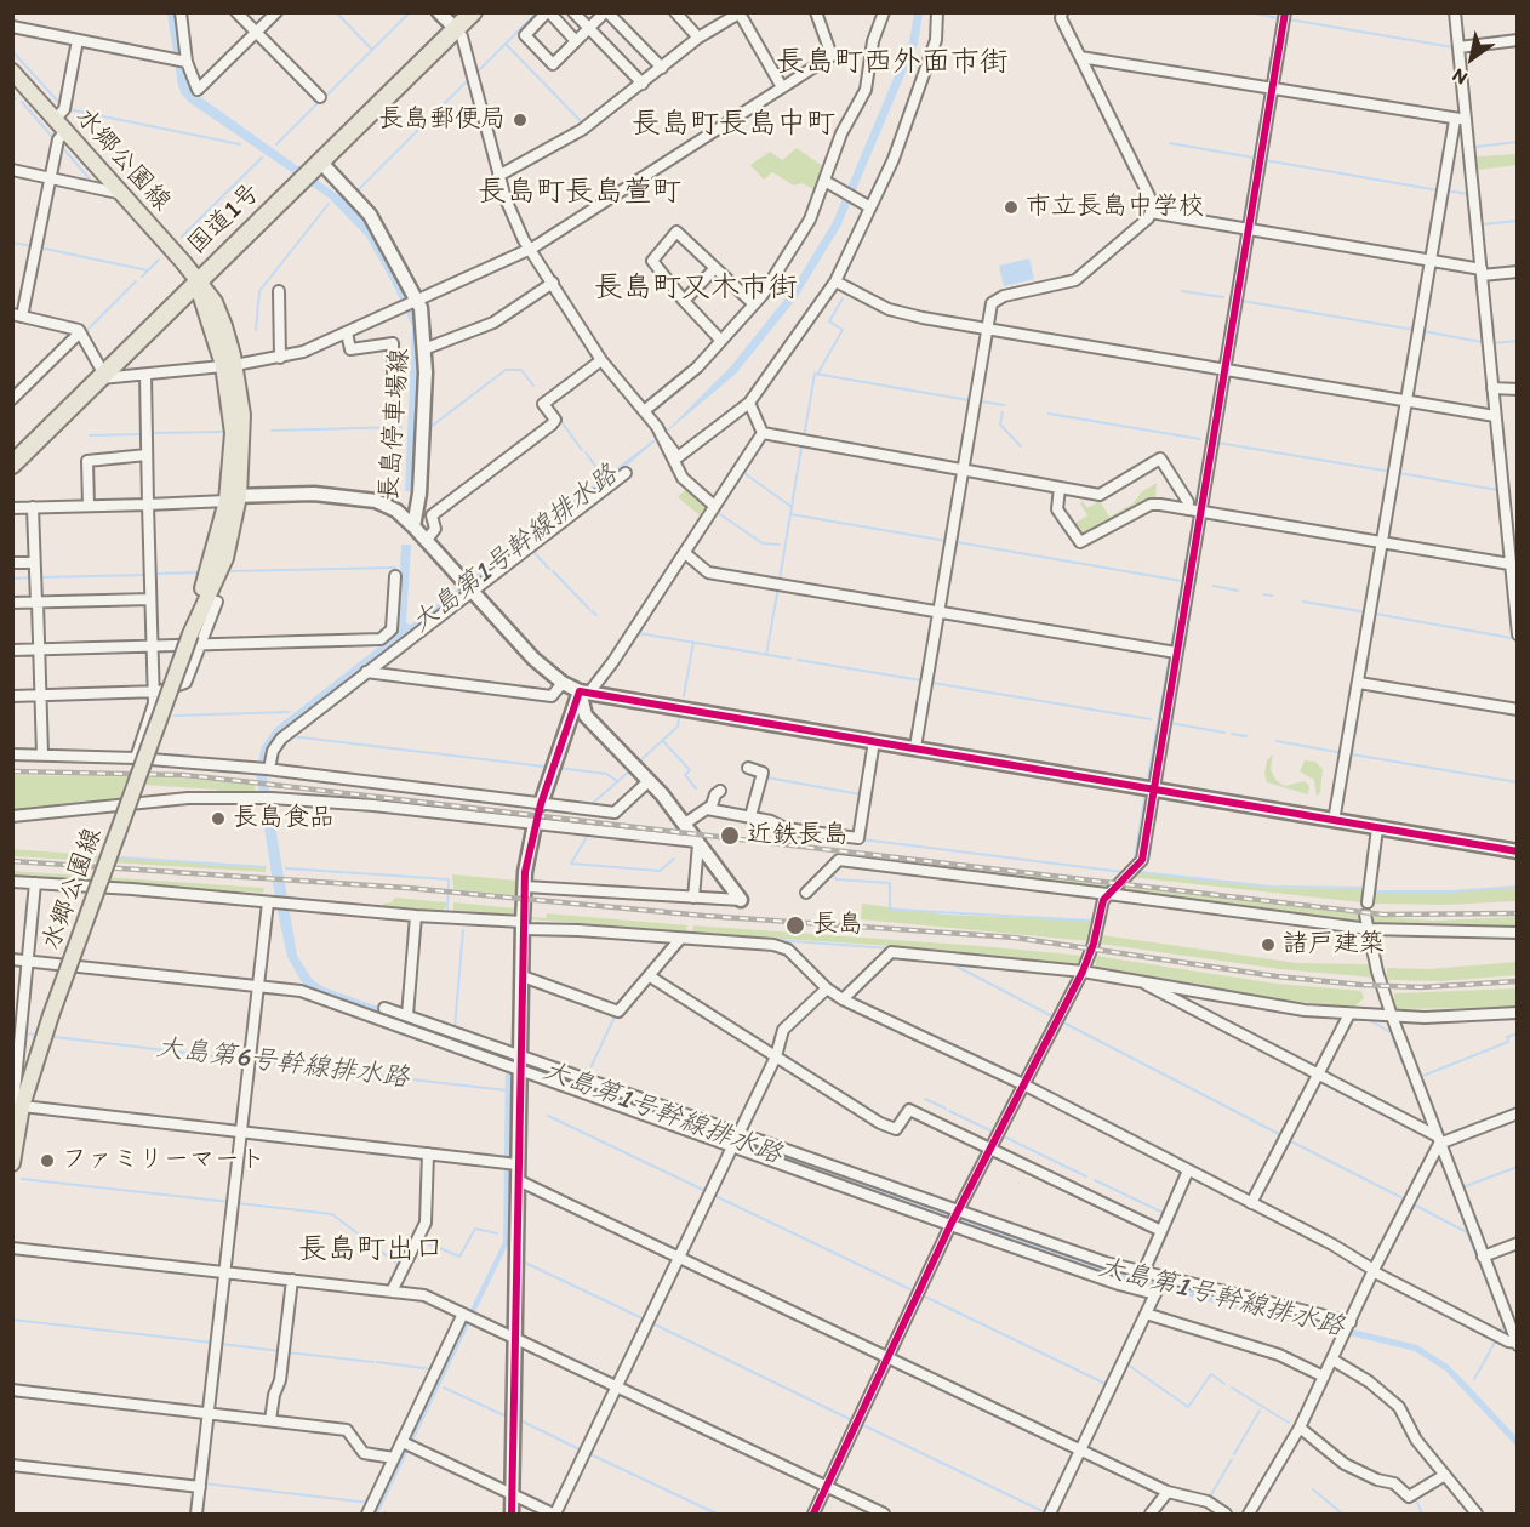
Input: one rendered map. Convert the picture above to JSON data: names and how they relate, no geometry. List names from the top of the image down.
{
  "streets": {
    "highway": ["国道1号"],
    "main road": ["水郷公園線"],
    "street": ["長島停車場線"]
  },
  "crossings": [
    ["水郷公園線", "国道1号"],
    ["国道1号", "長島停車場線"]
  ],
  "districts": [
    "長島町西外面市街",
    "長島町長島中町",
    "長島町長島萱町",
    "長島町又木市街",
    "長島町出口"
  ],
  "water": ["大島第1号幹線排水路", "大島第6号幹線排水路"],
  "places": [
    "長島郵便局",
    "市立長島中学校",
    "長島食品",
    "近鉄長島",
    "長島",
    "諸戸建築",
    "ファミリーマート"
  ],
  "north": "bottom left"
}
